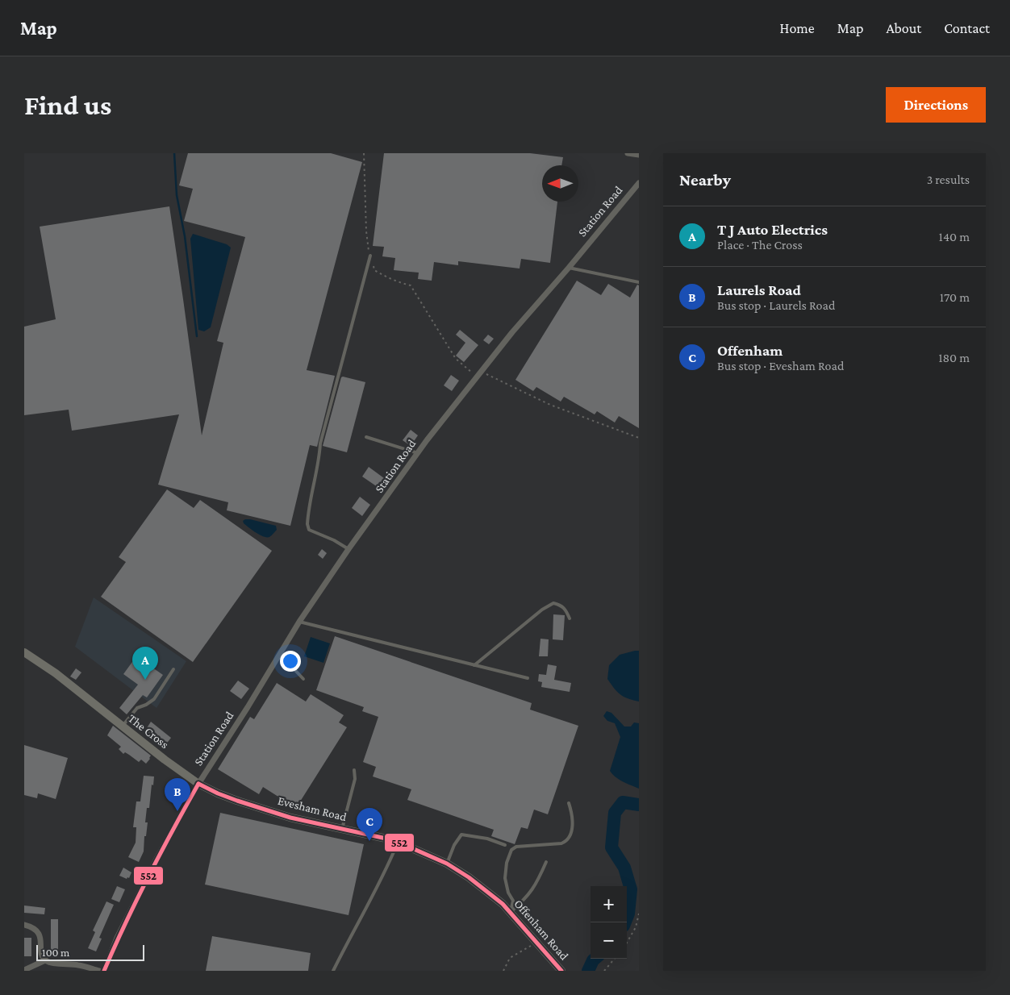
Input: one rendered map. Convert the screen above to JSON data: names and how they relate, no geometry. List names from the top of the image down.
{
  "streets": {
    "main road": ["The Cross", "Evesham Road", "Offenham Road"],
    "street": ["Station Road"]
  },
  "crossings": [
    ["Station Road", "The Cross"],
    ["Station Road", "Evesham Road"],
    ["The Cross", "Evesham Road"],
    ["Evesham Road", "Offenham Road"]
  ],
  "lines": ["transit line 552"],
  "scale_bar": "100 m",
  "north": "left",
  "page": {
    "header": "Map",
    "nav": [
      "Home",
      "Map",
      "About",
      "Contact"
    ],
    "buttons": "Directions",
    "title": "Find us",
    "heading": ["Nearby", "3 results"],
    "list": [
      {
        "mark": "A",
        "name": "T J Auto Electrics",
        "note": "Place · The Cross",
        "value": "140 m"
      },
      {
        "mark": "B",
        "name": "Laurels Road",
        "note": "Bus stop · Laurels Road",
        "value": "170 m"
      },
      {
        "mark": "C",
        "name": "Offenham",
        "note": "Bus stop · Evesham Road",
        "value": "180 m"
      }
    ],
    "pins": ["A", "B", "C"],
    "map_buttons": ["+", "−"],
    "scale": "100 m"
  }
}
